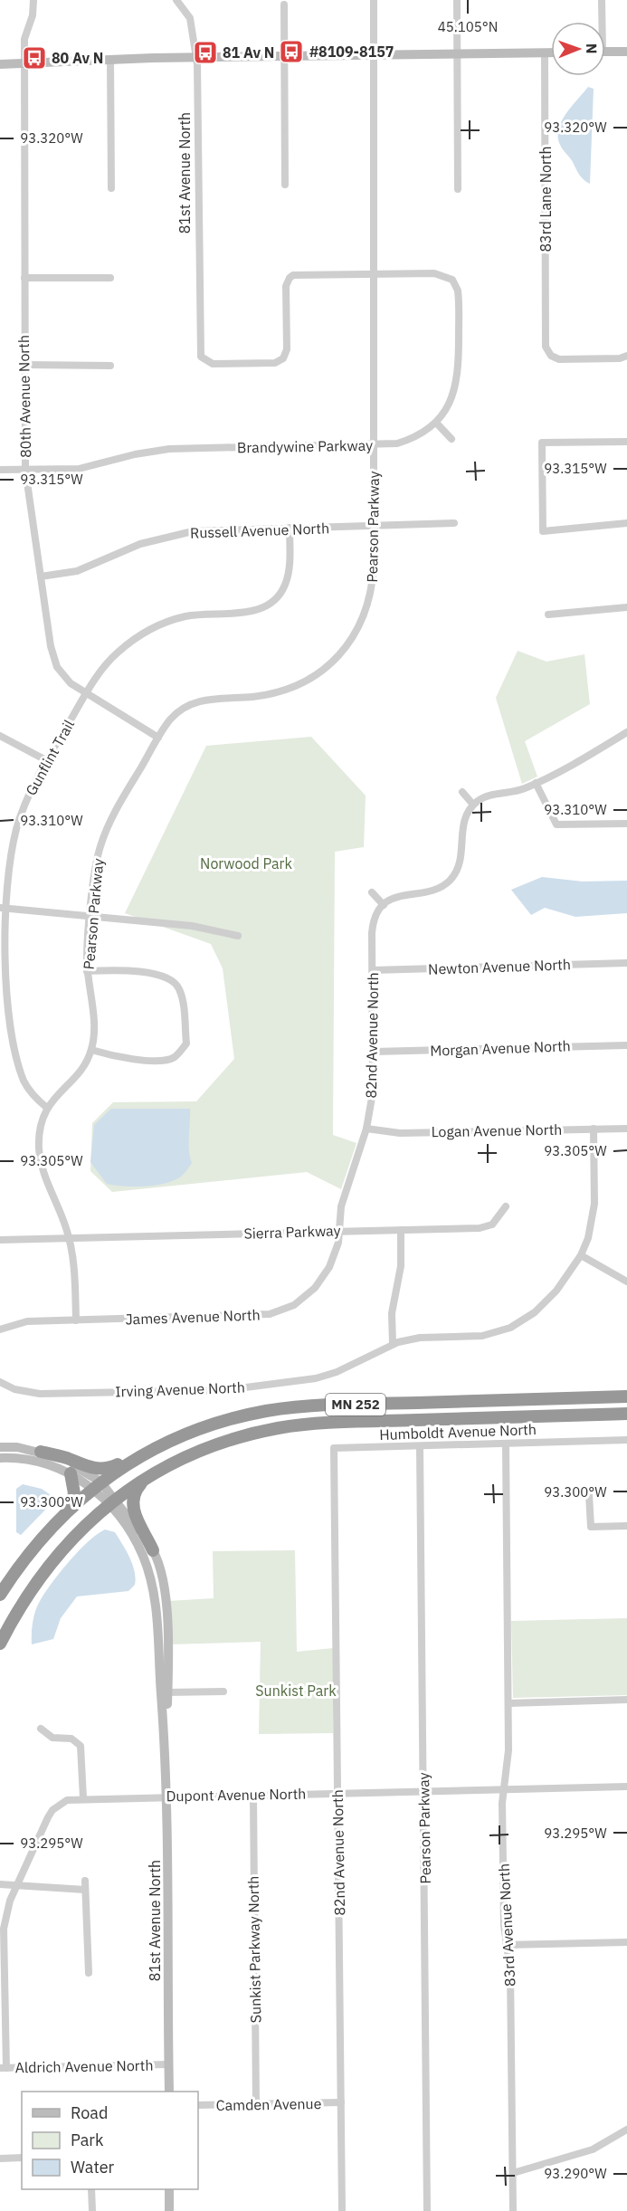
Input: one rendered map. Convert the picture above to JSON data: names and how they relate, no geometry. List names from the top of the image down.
{
  "streets": {
    "highway": ["MN 252"],
    "street": [
      "81st Avenue North",
      "83rd Lane North",
      "80th Avenue North",
      "Brandywine Parkway",
      "Pearson Parkway",
      "Russell Avenue North",
      "Gunflint Trail",
      "Newton Avenue North",
      "82nd Avenue North",
      "Morgan Avenue North",
      "Logan Avenue North",
      "Sierra Parkway",
      "James Avenue North",
      "Irving Avenue North",
      "Humboldt Avenue North",
      "Dupont Avenue North",
      "83rd Avenue North",
      "Sunkist Parkway North",
      "Aldrich Avenue North",
      "Camden Avenue"
    ]
  },
  "crossings": [
    ["81st Avenue North", "Brandywine Parkway"],
    ["81st Avenue North", "Pearson Parkway"],
    ["81st Avenue North", "MN 252"],
    ["81st Avenue North", "Dupont Avenue North"],
    ["81st Avenue North", "Aldrich Avenue North"],
    ["80th Avenue North", "Brandywine Parkway"],
    ["80th Avenue North", "Pearson Parkway"],
    ["80th Avenue North", "Russell Avenue North"],
    ["80th Avenue North", "Gunflint Trail"],
    ["Brandywine Parkway", "Pearson Parkway"],
    ["Pearson Parkway", "Russell Avenue North"],
    ["Pearson Parkway", "Gunflint Trail"],
    ["Pearson Parkway", "Sierra Parkway"],
    ["Pearson Parkway", "Humboldt Avenue North"],
    ["Pearson Parkway", "Dupont Avenue North"],
    ["Russell Avenue North", "Gunflint Trail"],
    ["Newton Avenue North", "82nd Avenue North"],
    ["82nd Avenue North", "Morgan Avenue North"],
    ["82nd Avenue North", "Logan Avenue North"],
    ["82nd Avenue North", "Sierra Parkway"],
    ["82nd Avenue North", "James Avenue North"],
    ["82nd Avenue North", "Humboldt Avenue North"],
    ["82nd Avenue North", "Dupont Avenue North"],
    ["82nd Avenue North", "Camden Avenue"],
    ["Sierra Parkway", "James Avenue North"],
    ["Humboldt Avenue North", "83rd Avenue North"],
    ["Dupont Avenue North", "83rd Avenue North"],
    ["Dupont Avenue North", "Sunkist Parkway North"],
    ["Sunkist Parkway North", "Camden Avenue"]
  ],
  "parks": ["Norwood Park", "Sunkist Park"],
  "places": {
    "bus stop": ["#8109-8157", "81 Av N", "80 Av N"]
  },
  "legend": ["Road", "Park", "Water"],
  "north": "right",
  "coordinates": [
    "45.105°N",
    "93.320°W",
    "93.315°W",
    "93.310°W",
    "93.305°W",
    "93.300°W",
    "93.295°W",
    "93.290°W"
  ]
}
